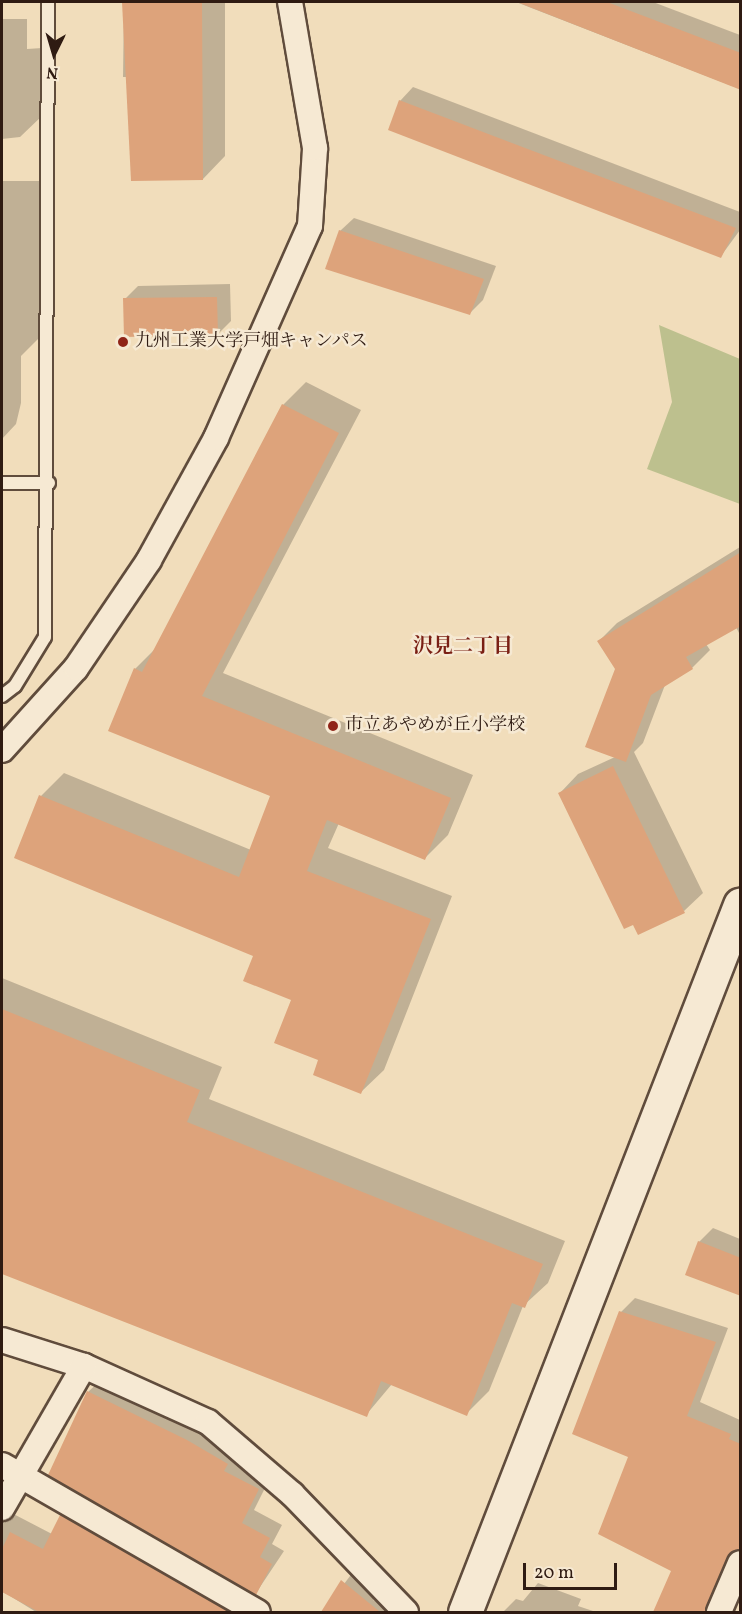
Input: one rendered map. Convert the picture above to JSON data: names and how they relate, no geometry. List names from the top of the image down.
{
  "districts": ["沢見二丁目"],
  "places": ["九州工業大学戸畑キャンパス", "市立あやめが丘小学校"],
  "scale_bar": "20 m",
  "north": "bottom"
}
